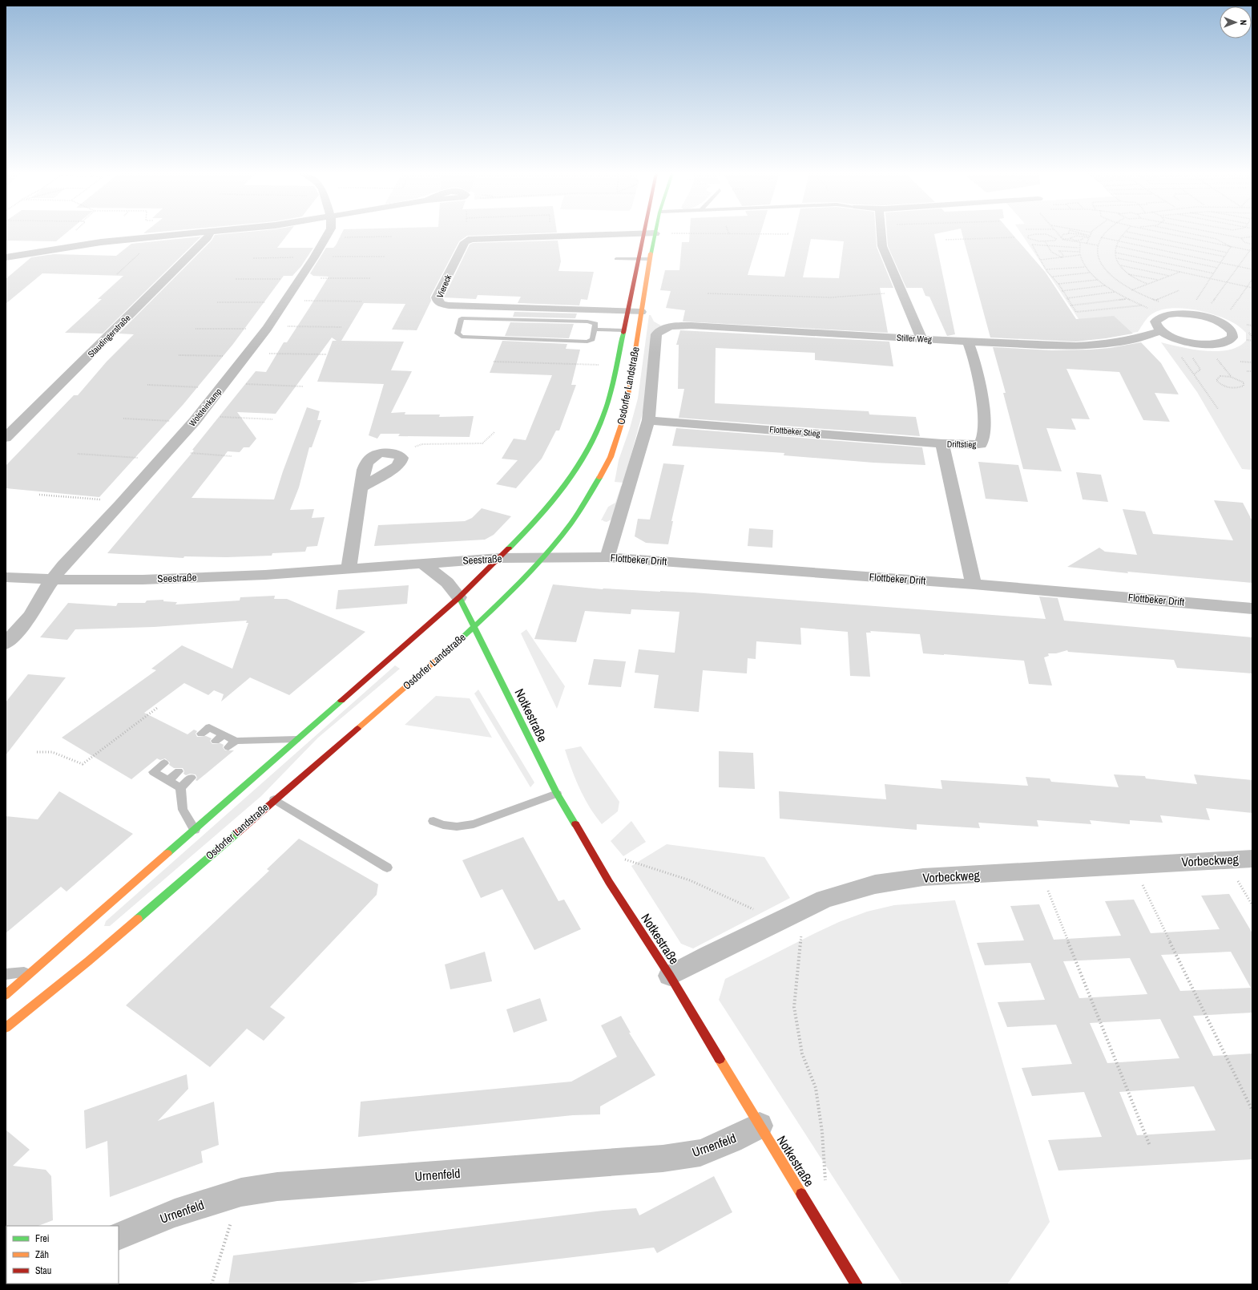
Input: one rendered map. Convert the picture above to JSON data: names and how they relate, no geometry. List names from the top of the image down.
{
  "streets": {
    "main road": ["Osdorfer Landstraße", "Notkestraße"],
    "street": [
      "Viereck",
      "Staudingerstraße",
      "Stiller Weg",
      "Wolsteinkamp",
      "Flottbeker Stieg",
      "Driftstieg",
      "Seestraße",
      "Flottbeker Drift",
      "Vorbeckweg",
      "Urnenfeld"
    ]
  },
  "crossings": [
    ["Viereck", "Osdorfer Landstraße"],
    ["Stiller Weg", "Osdorfer Landstraße"],
    ["Stiller Weg", "Driftstieg"],
    ["Osdorfer Landstraße", "Flottbeker Stieg"],
    ["Osdorfer Landstraße", "Seestraße"],
    ["Osdorfer Landstraße", "Flottbeker Drift"],
    ["Osdorfer Landstraße", "Notkestraße"],
    ["Wolsteinkamp", "Seestraße"],
    ["Flottbeker Stieg", "Driftstieg"],
    ["Driftstieg", "Flottbeker Drift"],
    ["Seestraße", "Flottbeker Drift"],
    ["Notkestraße", "Vorbeckweg"],
    ["Notkestraße", "Urnenfeld"]
  ],
  "legend": ["Frei", "Zäh", "Stau"],
  "north": "right"
}
